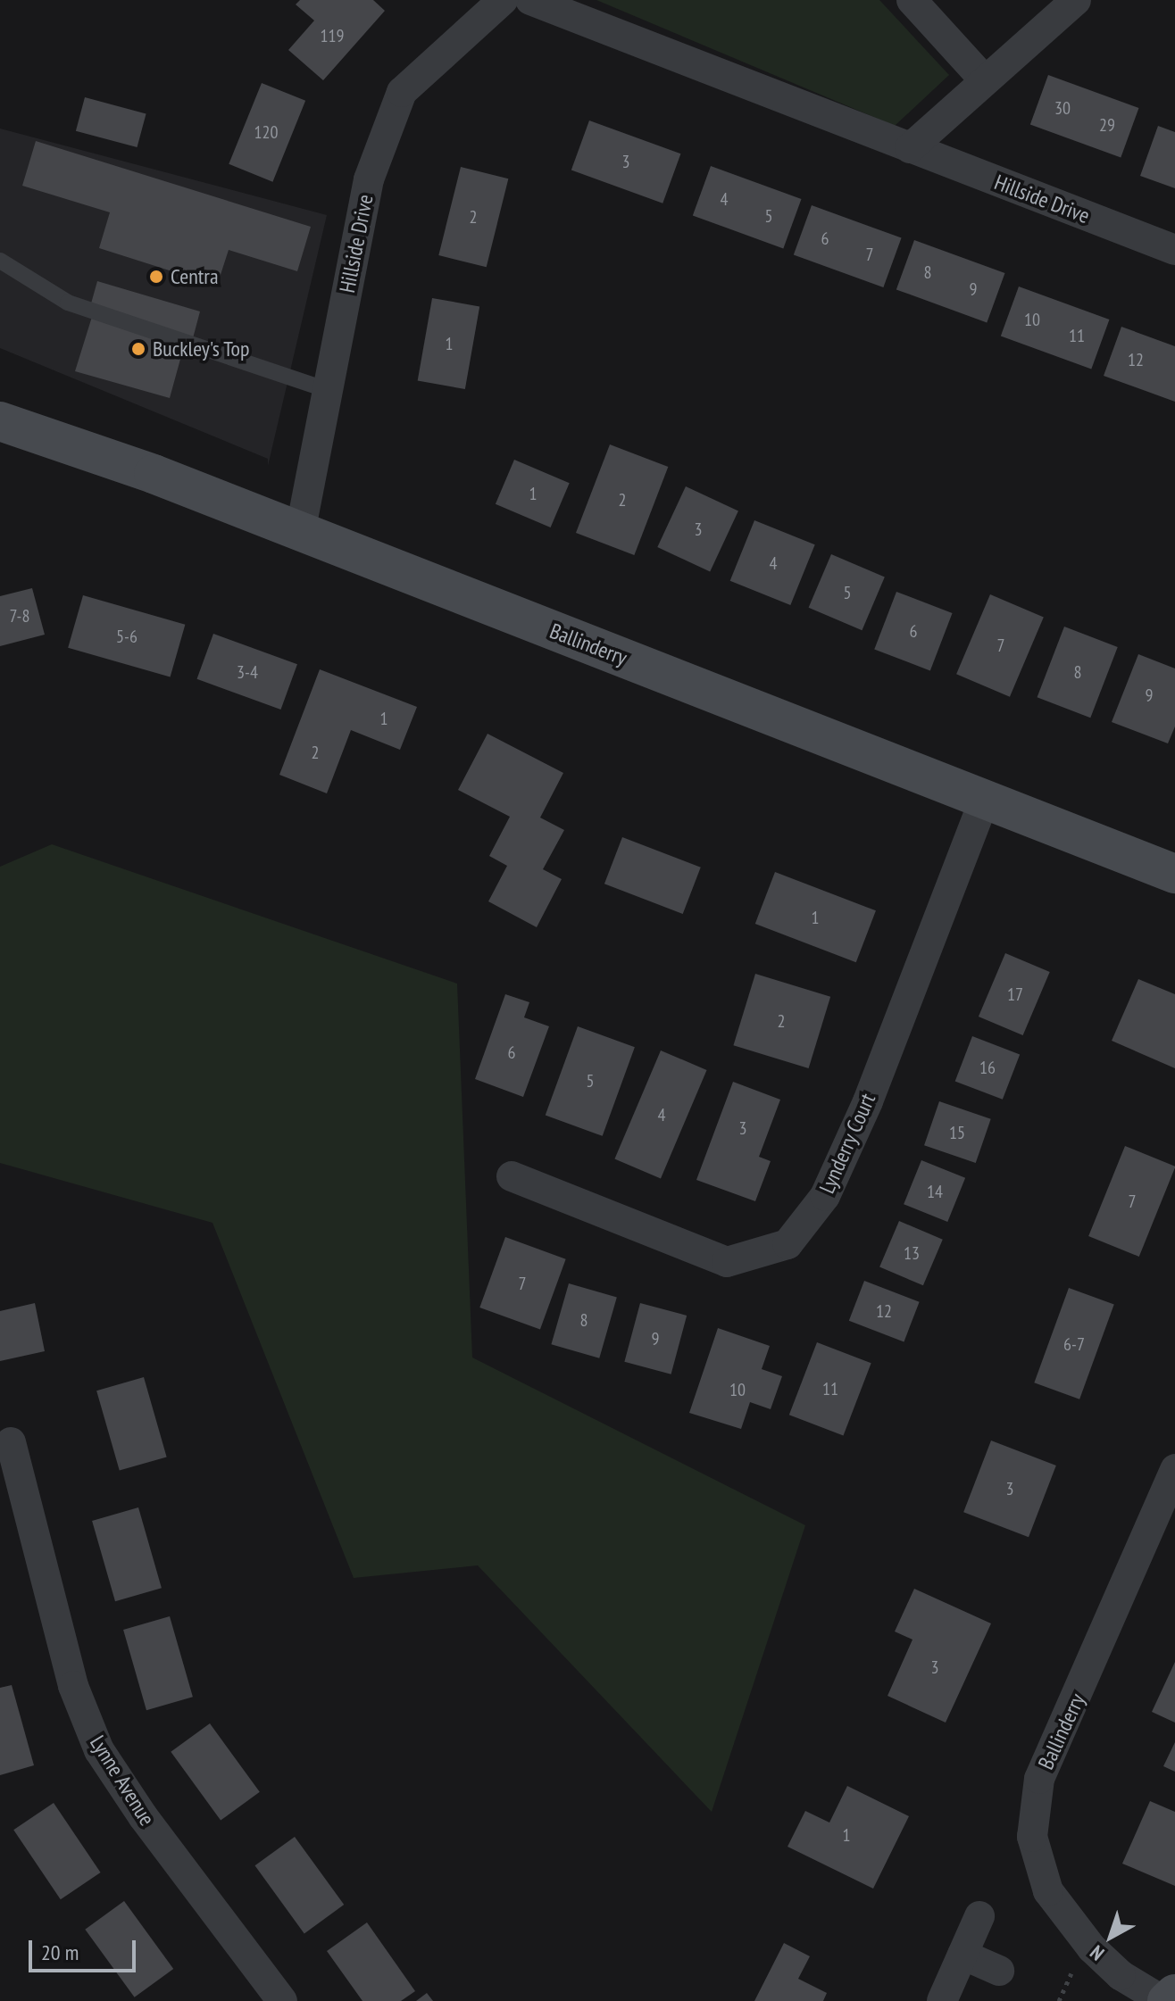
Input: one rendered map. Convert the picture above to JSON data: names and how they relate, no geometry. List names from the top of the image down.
{
  "streets": {
    "street": [
      "Hillside Drive",
      "Ballinderry",
      "Lynderry Court",
      "Lynne Avenue"
    ]
  },
  "crossings": [
    ["Hillside Drive", "Ballinderry"],
    ["Ballinderry", "Lynderry Court"]
  ],
  "places": ["Centra", "Buckley's Top"],
  "house_numbers": [
    "119",
    "30",
    "29",
    "120",
    "3",
    "4",
    "5",
    "2",
    "6",
    "7",
    "8",
    "9",
    "10",
    "11",
    "1",
    "12",
    "1",
    "2",
    "3",
    "4",
    "5",
    "7-8",
    "6",
    "5-6",
    "7",
    "3-4",
    "8",
    "9",
    "1",
    "2",
    "1",
    "17",
    "2",
    "6",
    "16",
    "5",
    "4",
    "3",
    "15",
    "14",
    "7",
    "13",
    "7",
    "12",
    "8",
    "9",
    "6-7",
    "11",
    "10",
    "3",
    "3",
    "1"
  ],
  "scale_bar": "20 m",
  "north": "bottom left"
}
